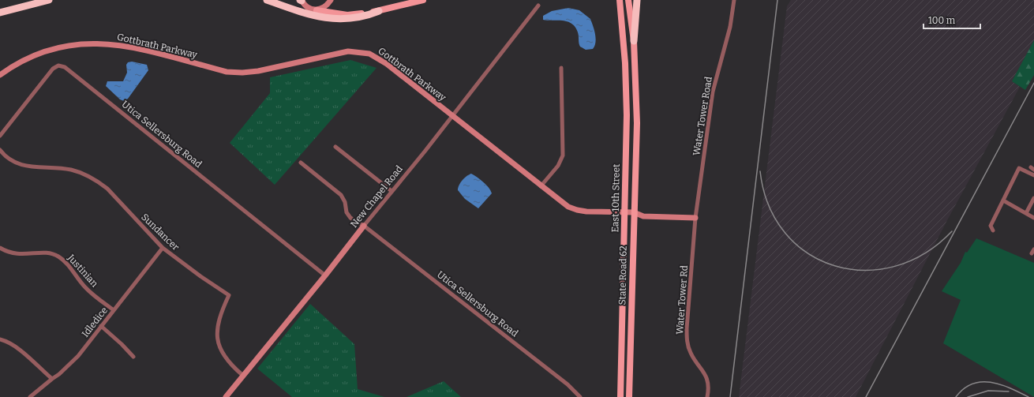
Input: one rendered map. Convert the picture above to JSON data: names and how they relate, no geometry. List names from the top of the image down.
{
  "streets": {
    "main road": ["East 10th Street", "State Road 62"],
    "street": [
      "Gottbrath Parkway",
      "Water Tower Road",
      "Utica Sellersburg Road",
      "New Chapel Road",
      "Sundancer",
      "Justinian",
      "Water Tower Rd",
      "Idledice"
    ]
  },
  "crossings": [
    ["Gottbrath Parkway", "Water Tower Road"],
    ["Gottbrath Parkway", "New Chapel Road"],
    ["Gottbrath Parkway", "East 10th Street"],
    ["Gottbrath Parkway", "State Road 62"],
    ["Water Tower Road", "Water Tower Rd"],
    ["Utica Sellersburg Road", "New Chapel Road"],
    ["New Chapel Road", "Sundancer"],
    ["Sundancer", "Idledice"],
    ["Justinian", "Idledice"]
  ],
  "scale_bar": "100 m"
}
